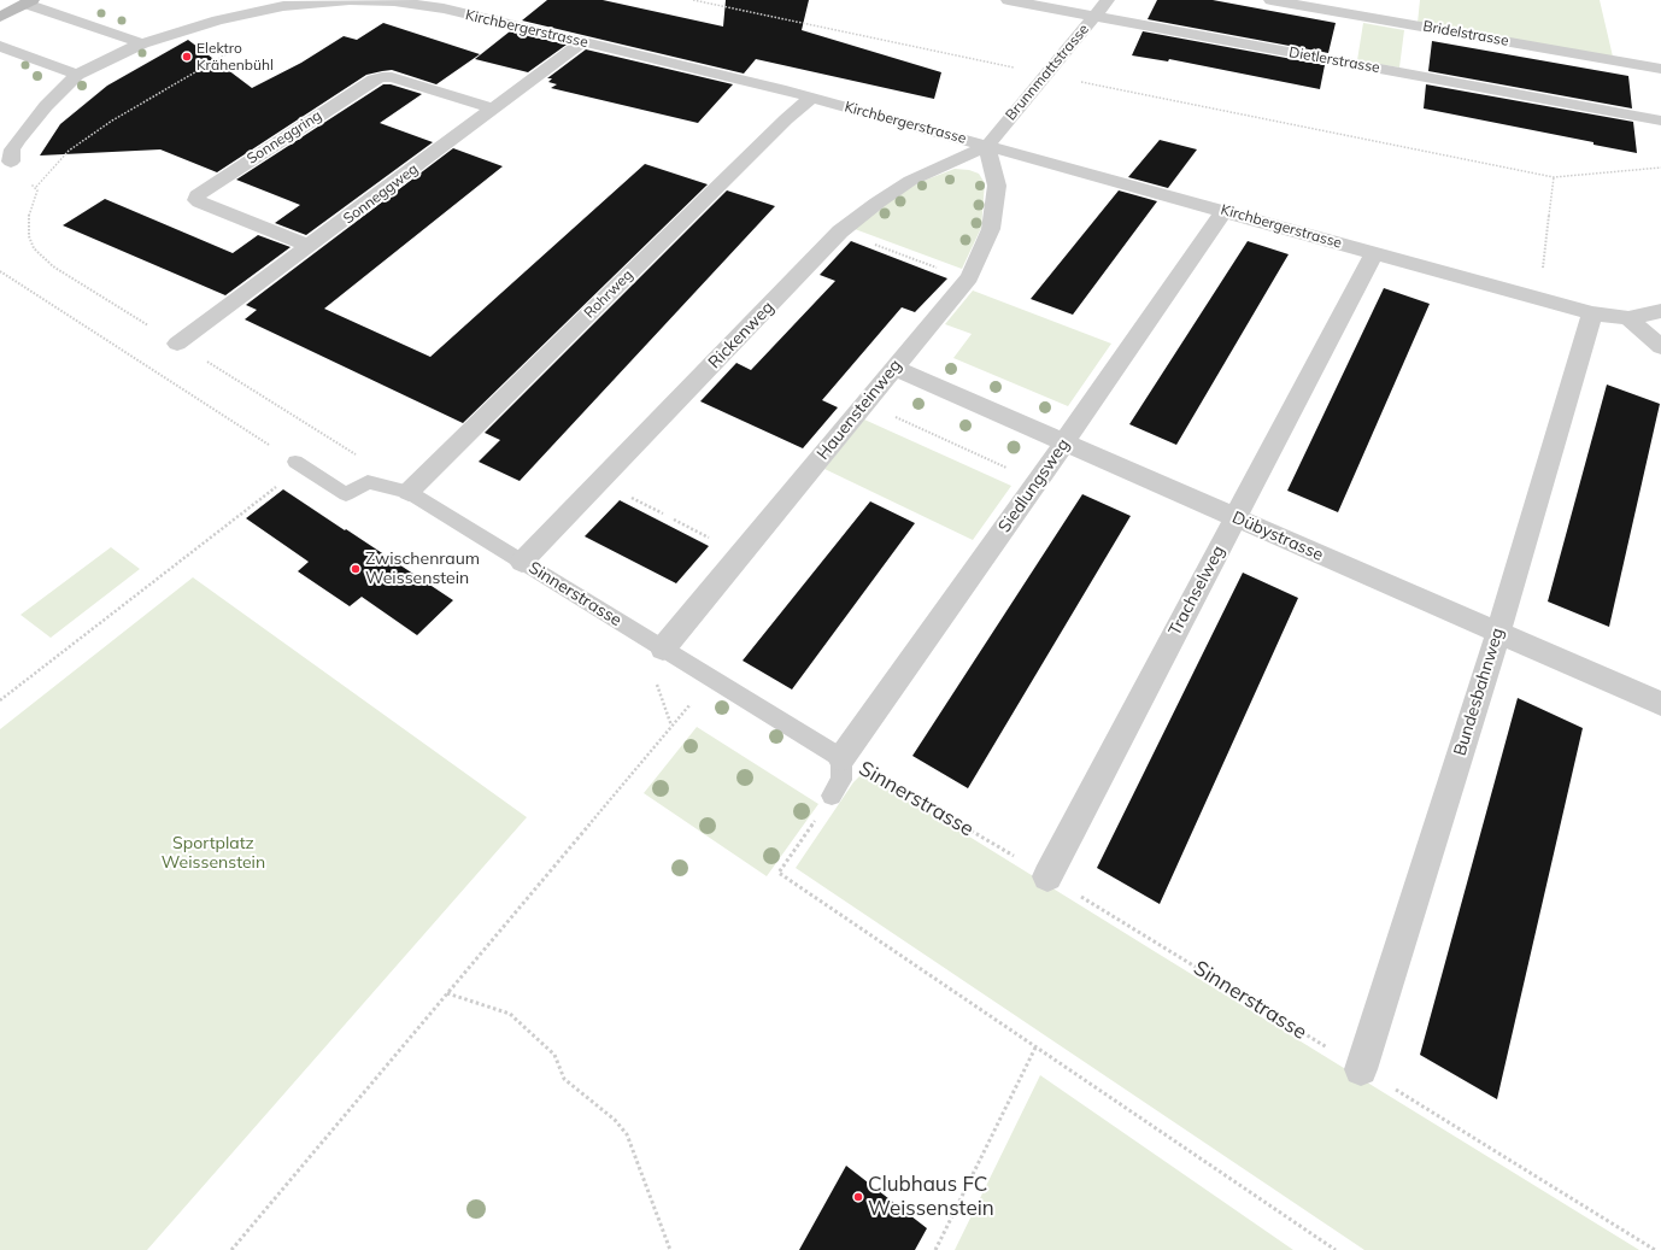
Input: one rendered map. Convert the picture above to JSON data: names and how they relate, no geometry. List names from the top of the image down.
{
  "streets": {
    "street": [
      "Kirchbergerstrasse",
      "Bridelstrasse",
      "Dietlerstrasse",
      "Brunnmattstrasse",
      "Sonneggring",
      "Sonneggweg",
      "Rohrweg",
      "Rickenweg",
      "Hauensteinweg",
      "Siedlungsweg",
      "Dübystrasse",
      "Trachselweg",
      "Bundesbahnweg"
    ],
    "lane": ["Sinnerstrasse"]
  },
  "crossings": [
    ["Kirchbergerstrasse", "Brunnmattstrasse"],
    ["Kirchbergerstrasse", "Sonneggweg"],
    ["Kirchbergerstrasse", "Rohrweg"],
    ["Kirchbergerstrasse", "Rickenweg"],
    ["Kirchbergerstrasse", "Hauensteinweg"],
    ["Kirchbergerstrasse", "Siedlungsweg"],
    ["Kirchbergerstrasse", "Trachselweg"],
    ["Kirchbergerstrasse", "Bundesbahnweg"],
    ["Dietlerstrasse", "Brunnmattstrasse"],
    ["Brunnmattstrasse", "Rickenweg"],
    ["Brunnmattstrasse", "Hauensteinweg"],
    ["Sonneggring", "Sonneggweg"],
    ["Rohrweg", "Sinnerstrasse"],
    ["Rickenweg", "Hauensteinweg"],
    ["Rickenweg", "Sinnerstrasse"],
    ["Hauensteinweg", "Dübystrasse"],
    ["Hauensteinweg", "Sinnerstrasse"],
    ["Siedlungsweg", "Dübystrasse"],
    ["Siedlungsweg", "Sinnerstrasse"],
    ["Dübystrasse", "Trachselweg"],
    ["Dübystrasse", "Bundesbahnweg"],
    ["Trachselweg", "Sinnerstrasse"],
    ["Sinnerstrasse", "Bundesbahnweg"]
  ],
  "parks": ["Sportplatz Weissenstein"],
  "places": ["Elektro Krähenbühl", "Zwischenraum Weissenstein", "Clubhaus FC Weissenstein"]
}
